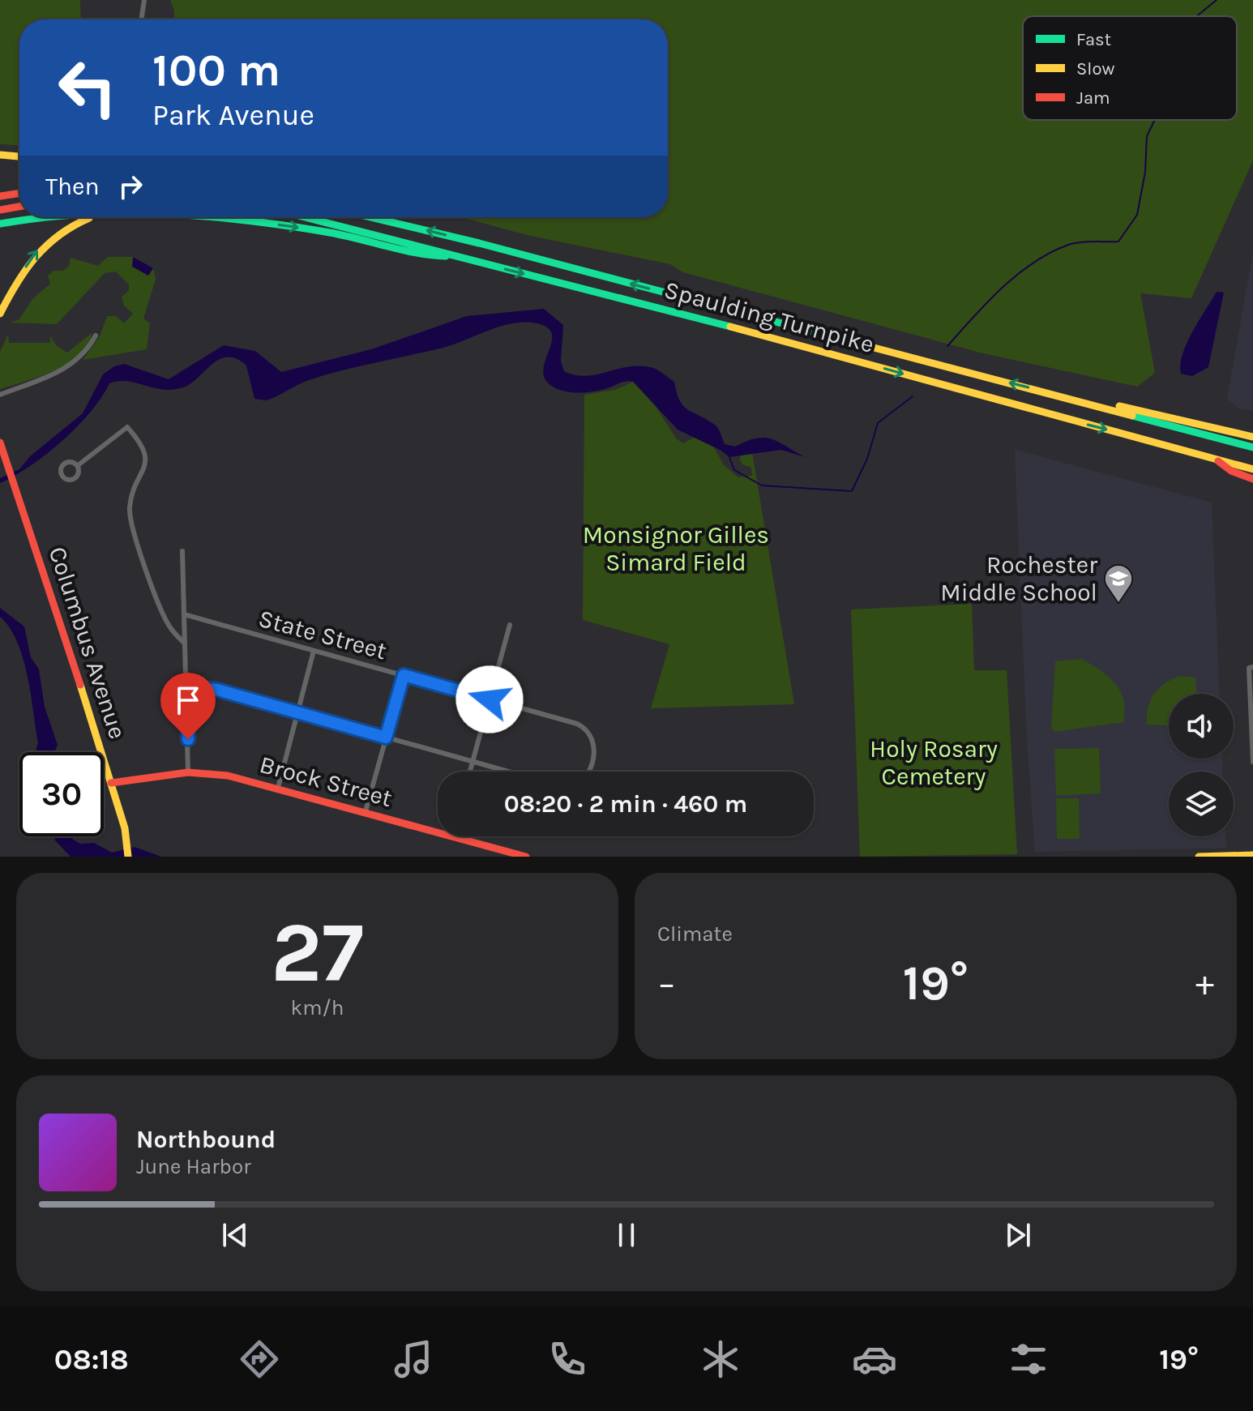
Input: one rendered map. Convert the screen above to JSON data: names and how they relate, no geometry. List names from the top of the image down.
{
  "streets": {
    "main road": ["Spaulding Turnpike", "Columbus Avenue", "Brock Street"],
    "street": ["State Street"]
  },
  "crossings": [
    ["Columbus Avenue", "Brock Street"]
  ],
  "parks": ["Monsignor Gilles Simard Field", "Holy Rosary Cemetery"],
  "places": {
    "school or university": ["Rochester Middle School"]
  },
  "legend": ["Fast", "Slow", "Jam"],
  "page": {
    "turn": ["100 m", "Park Avenue"],
    "then": "Then",
    "limit": "30",
    "trip": "08:20 · 2 min · 460 m",
    "tile": [
      ["27", "km/h"],
      "Climate"
    ],
    "heat": ["−", "19°", "+"],
    "song": ["Northbound", "June Harbor"],
    "tabs": ["08:18", "19°"]
  }
}
